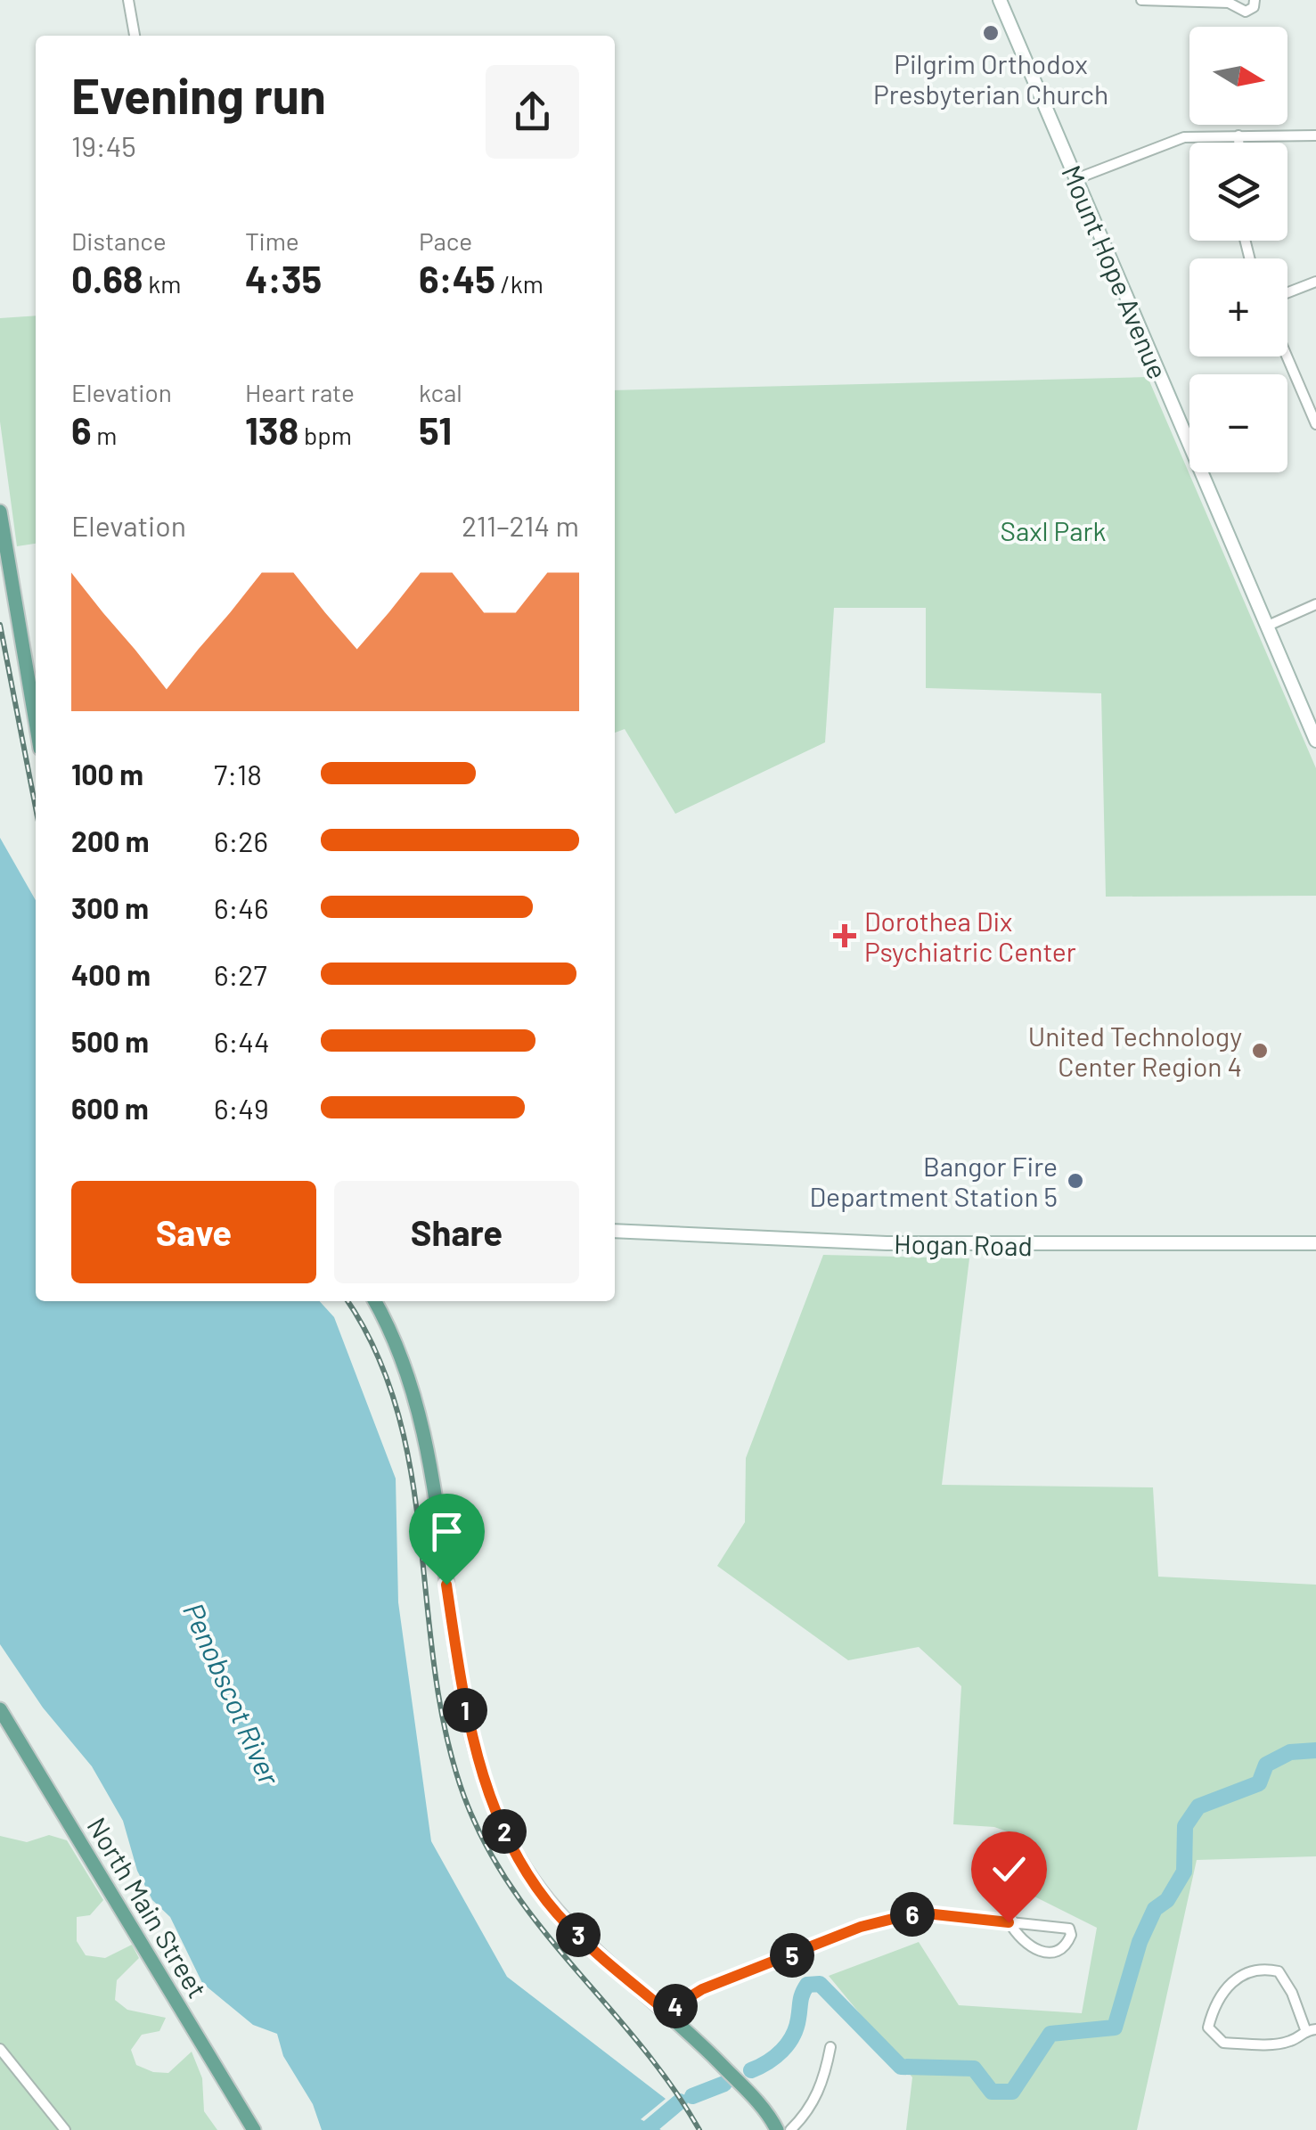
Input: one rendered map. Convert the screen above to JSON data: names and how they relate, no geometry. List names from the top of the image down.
{
  "streets": {
    "main road": ["North Main Street"],
    "street": ["Mount Hope Avenue", "Hogan Road"]
  },
  "water": ["Penobscot River"],
  "parks": ["Saxl Park"],
  "places": {
    "other": ["Pilgrim Orthodox Presbyterian Church", "United Technology Center Region 4", "Bangor Fire Department Station 5"],
    "health": ["Dorothea Dix Psychiatric Center"]
  },
  "north": "right",
  "page": {
    "map_buttons": ["+", "−"],
    "heading": ["Evening run", "19:45"],
    "stats": [
      ["Distance", "0.68 km"],
      ["Time", "4:35"],
      ["Pace", "6:45 /km"],
      ["Elevation", "6 m"],
      ["Heart rate", "138 bpm"],
      ["kcal", "51"]
    ],
    "chart": ["Elevation", "211–214 m"],
    "list": [
      {
        "name": "100 m",
        "note": "7:18"
      },
      {
        "name": "200 m",
        "note": "6:26"
      },
      {
        "name": "300 m",
        "note": "6:46"
      },
      {
        "name": "400 m",
        "note": "6:27"
      },
      {
        "name": "500 m",
        "note": "6:44"
      },
      {
        "name": "600 m",
        "note": "6:49"
      }
    ],
    "buttons": ["Save", "Share"],
    "pins": [
      "1",
      "2",
      "6",
      "3",
      "5",
      "4"
    ]
  }
}
